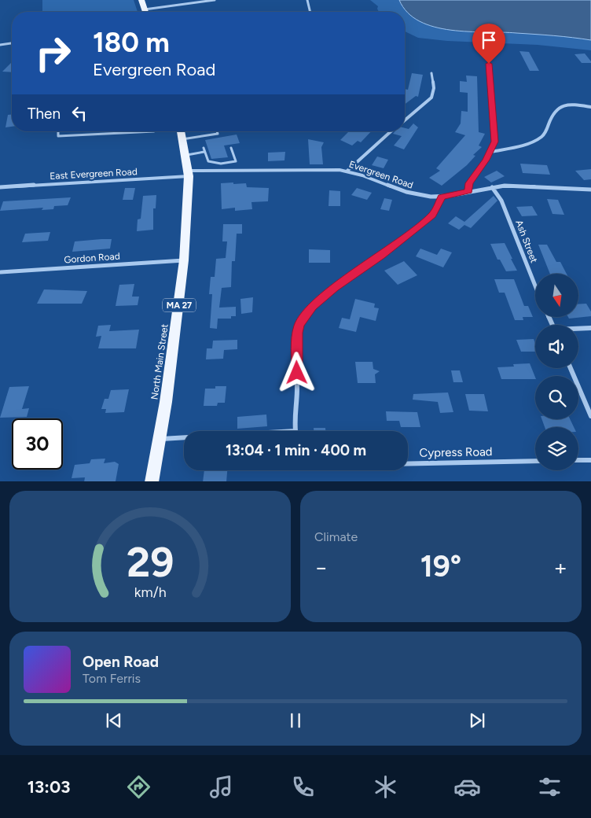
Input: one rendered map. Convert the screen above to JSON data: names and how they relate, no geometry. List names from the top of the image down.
{
  "streets": {
    "main road": ["MA 27", "North Main Street"],
    "street": [
      "East Evergreen Road",
      "Evergreen Road",
      "Ash Street",
      "Gordon Road",
      "Cypress Road"
    ]
  },
  "crossings": [
    ["East Evergreen Road", "Evergreen Road"],
    ["East Evergreen Road", "North Main Street"],
    ["Evergreen Road", "Ash Street"],
    ["Evergreen Road", "North Main Street"],
    ["Gordon Road", "North Main Street"]
  ],
  "north": "bottom",
  "page": {
    "turn": ["180 m", "Evergreen Road"],
    "then": "Then",
    "limit": "30",
    "trip": "13:04 · 1 min · 400 m",
    "tile": "Climate",
    "heat": ["−", "19°", "+"],
    "song": ["Open Road", "Tom Ferris"],
    "tabs": "13:03",
    "gauge": ["29", "km/h"]
  }
}
